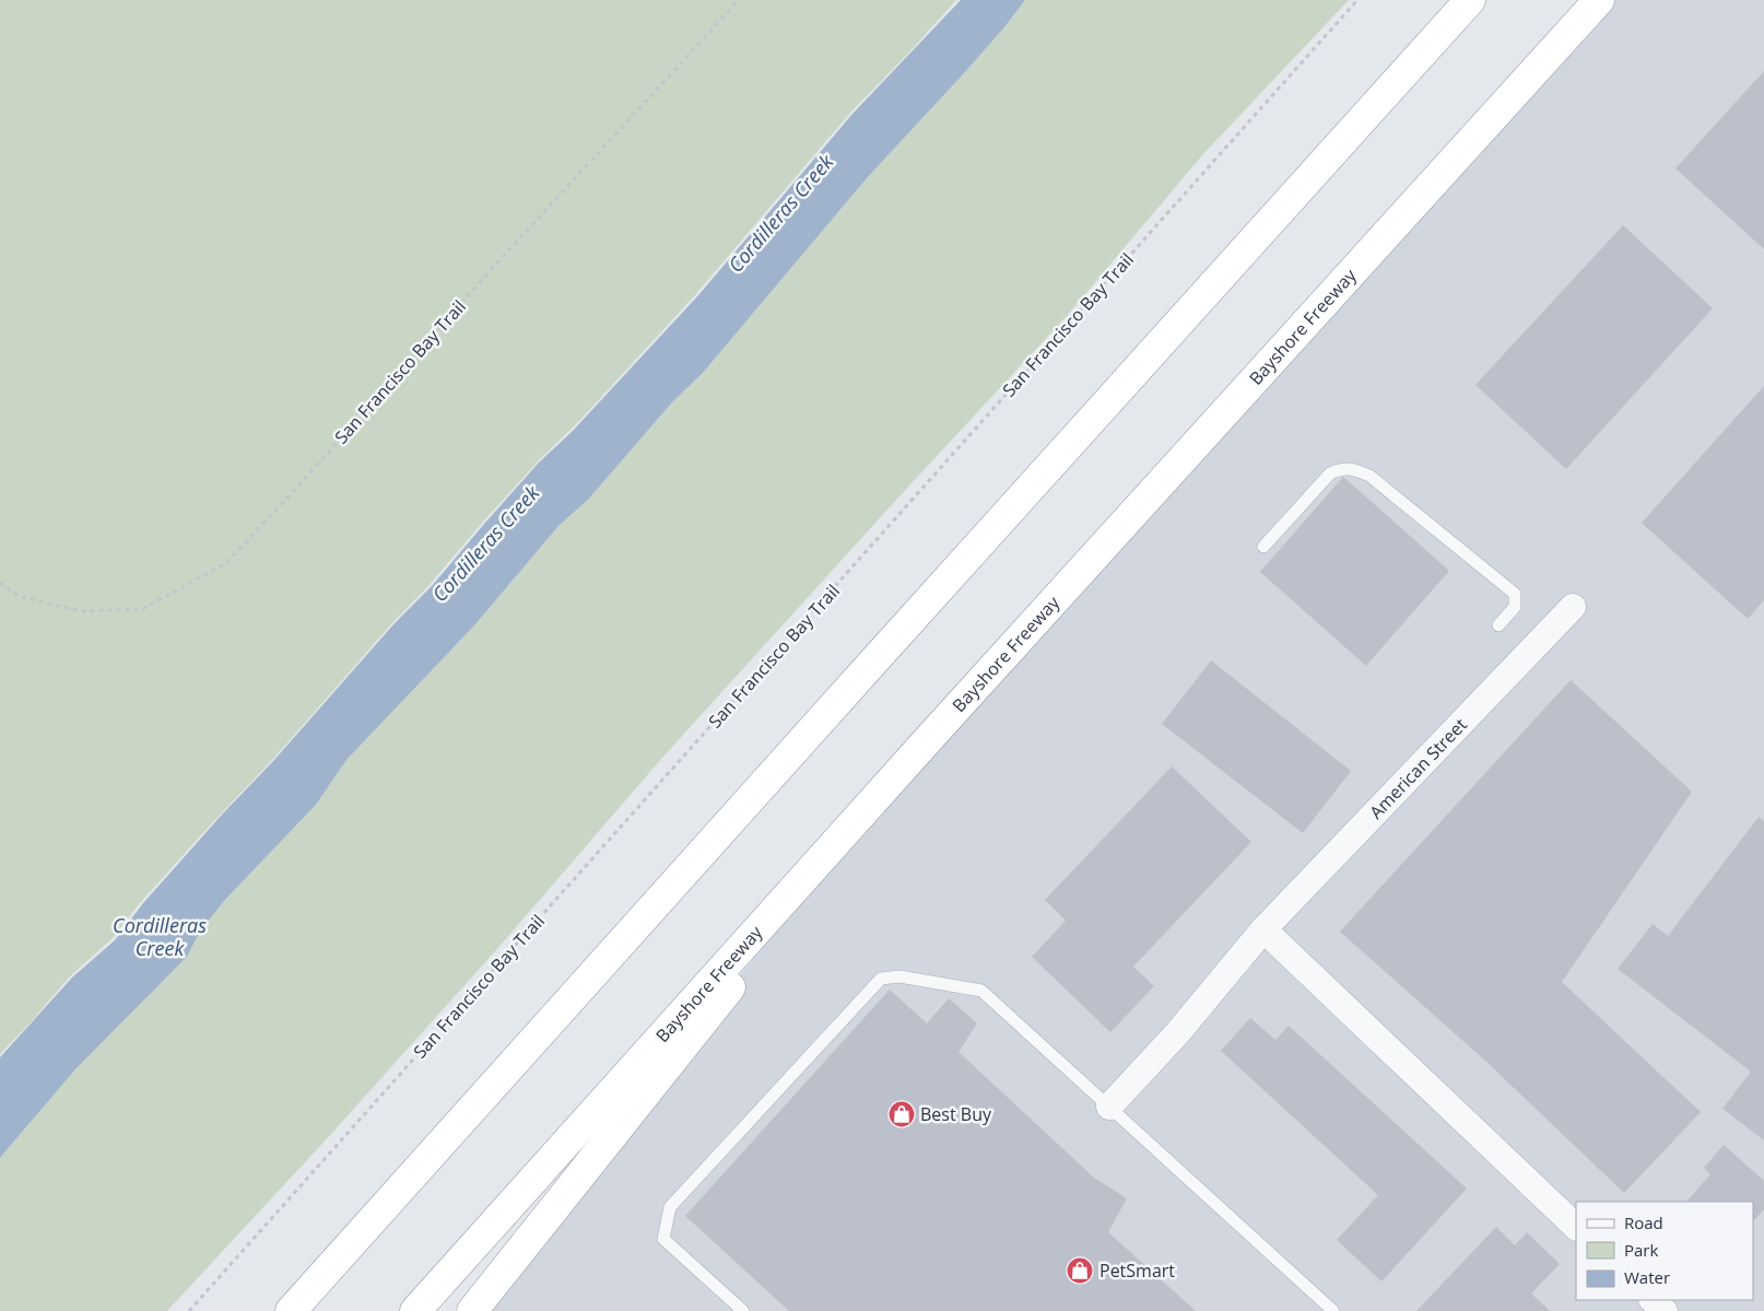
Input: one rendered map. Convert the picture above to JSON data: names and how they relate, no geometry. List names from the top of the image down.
{
  "streets": {
    "highway": ["Bayshore Freeway"],
    "street": ["American Street"],
    "path": ["San Francisco Bay Trail"]
  },
  "water": ["Cordilleras Creek"],
  "places": {
    "shop": ["Best Buy", "PetSmart"]
  },
  "legend": ["Road", "Park", "Water"]
}
